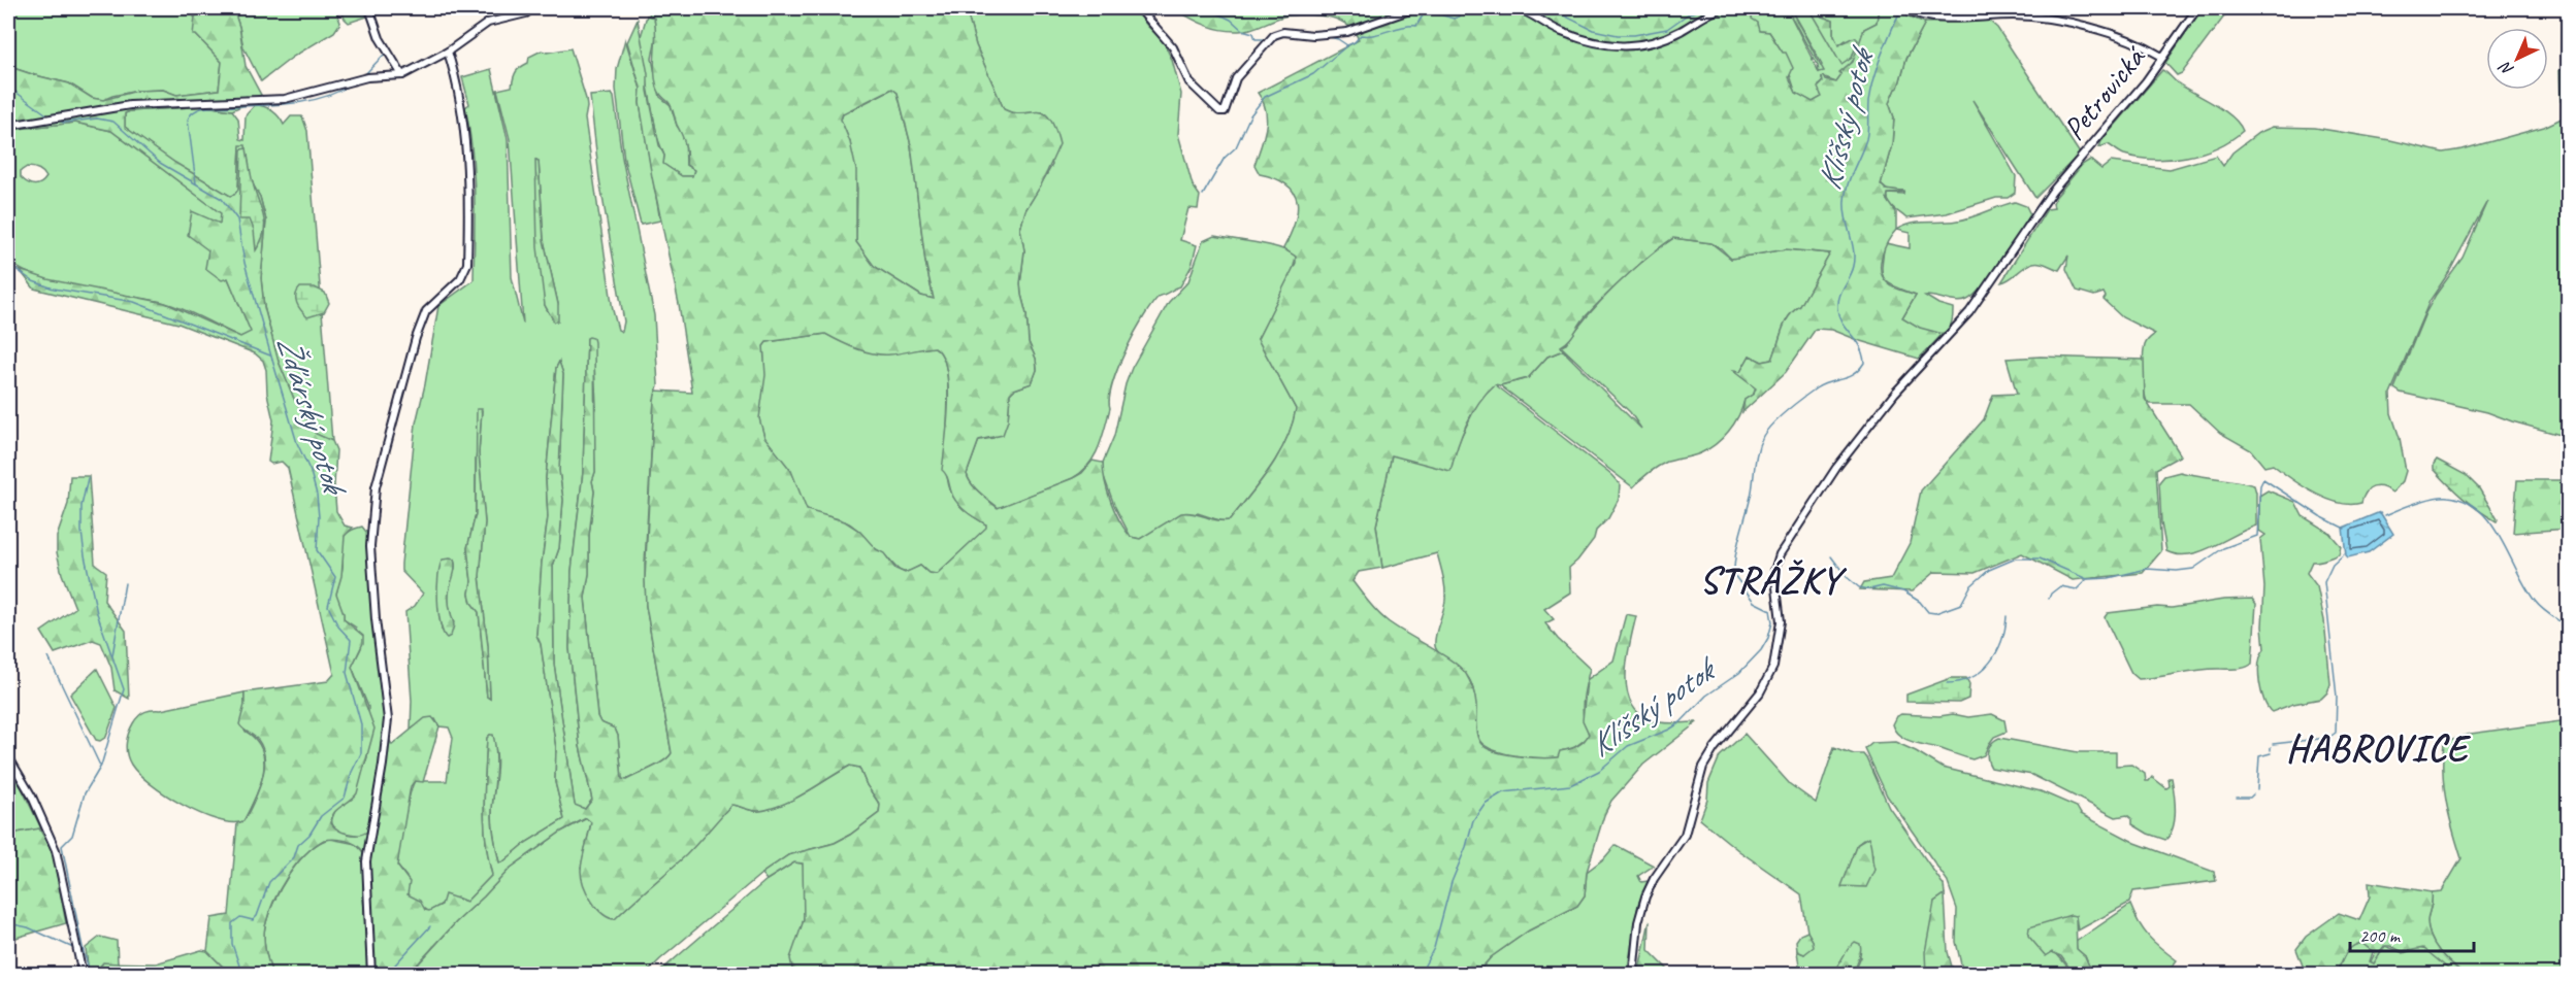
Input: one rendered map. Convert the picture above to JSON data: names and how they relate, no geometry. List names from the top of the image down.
{
  "streets": {
    "street": ["Petrovická"]
  },
  "districts": ["STRÁŽKY", "HABROVICE"],
  "water": ["Klíšský potok", "Žďárský potok"],
  "scale_bar": "200 m",
  "north": "bottom left"
}
